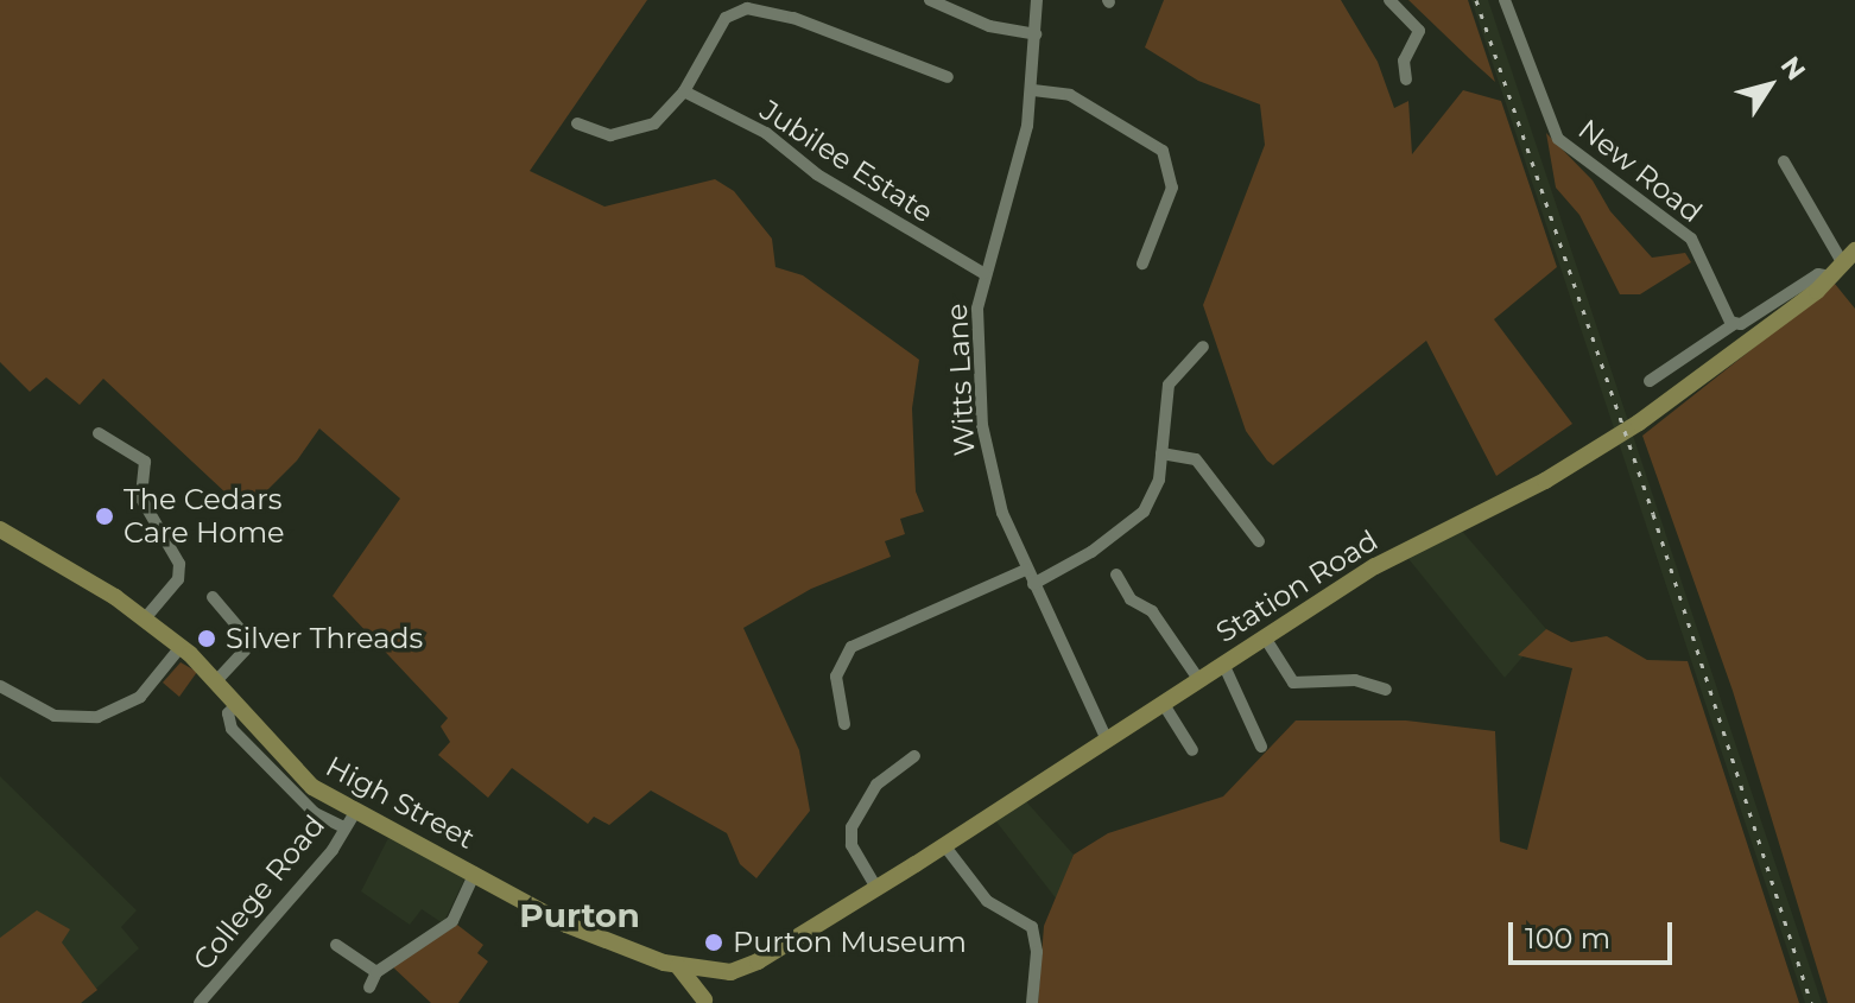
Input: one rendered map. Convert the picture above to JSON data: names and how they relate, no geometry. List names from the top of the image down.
{
  "streets": {
    "street": [
      "Jubilee Estate",
      "New Road",
      "Witts Lane",
      "Station Road",
      "High Street",
      "College Road"
    ]
  },
  "crossings": [
    ["Jubilee Estate", "Witts Lane"],
    ["Witts Lane", "Station Road"],
    ["Station Road", "High Street"],
    ["High Street", "College Road"]
  ],
  "districts": ["Purton"],
  "places": ["The Cedars Care Home", "Silver Threads", "Purton Museum"],
  "scale_bar": "100 m",
  "north": "top right"
}
